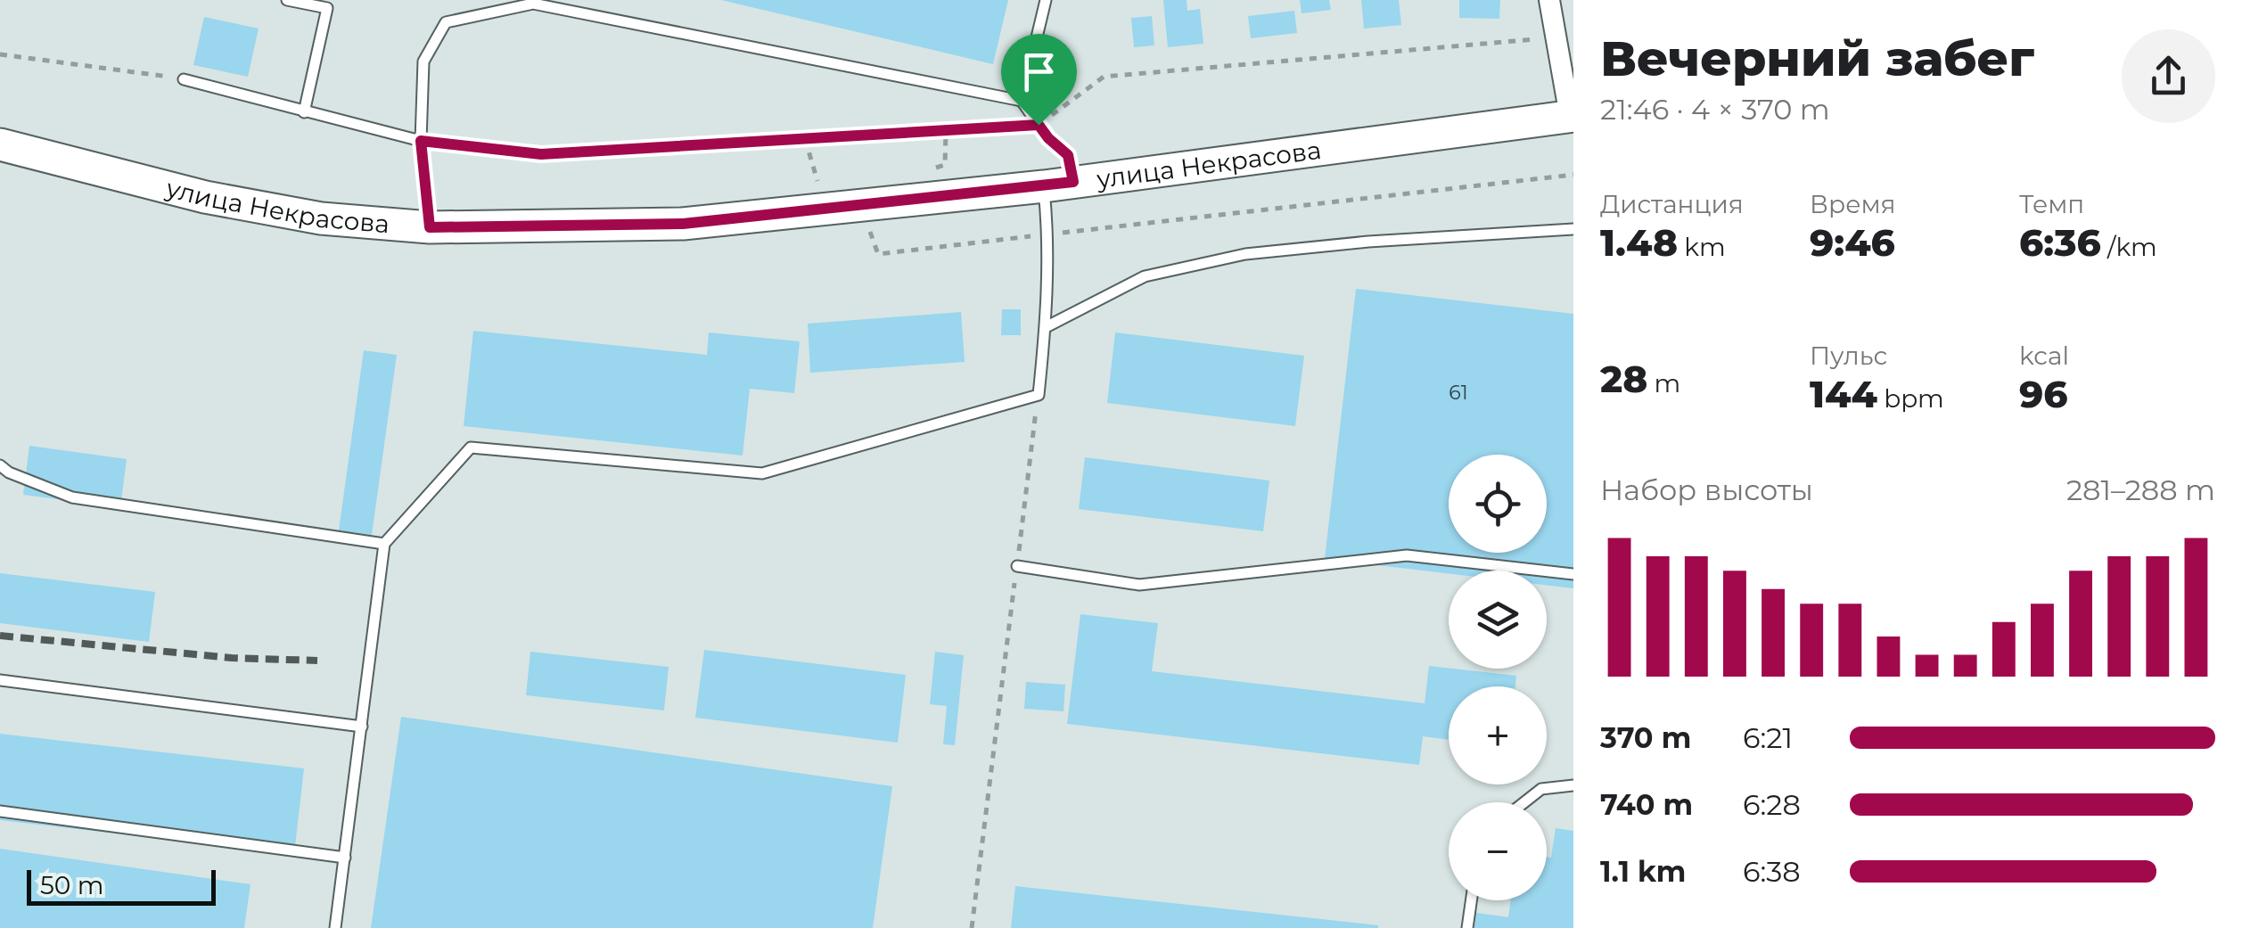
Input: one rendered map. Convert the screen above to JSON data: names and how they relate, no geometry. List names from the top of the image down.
{
  "streets": {
    "main road": ["улица Некрасова"]
  },
  "house_numbers": ["61"],
  "scale_bar": "50 m",
  "page": {
    "heading": ["Вечерний забег", "21:46 · 4 × 370 m"],
    "stats": [
      ["Дистанция", "1.48 km"],
      ["Время", "9:46"],
      ["Темп", "6:36 /km"],
      ["28 m"],
      ["Пульс", "144 bpm"],
      ["kcal", "96"]
    ],
    "map_buttons": ["+", "−"],
    "chart": ["Набор высоты", "281–288 m"],
    "list": [
      {
        "name": "370 m",
        "note": "6:21"
      },
      {
        "name": "740 m",
        "note": "6:28"
      },
      {
        "name": "1.1 km",
        "note": "6:38"
      }
    ],
    "scale": "50 m"
  }
}
